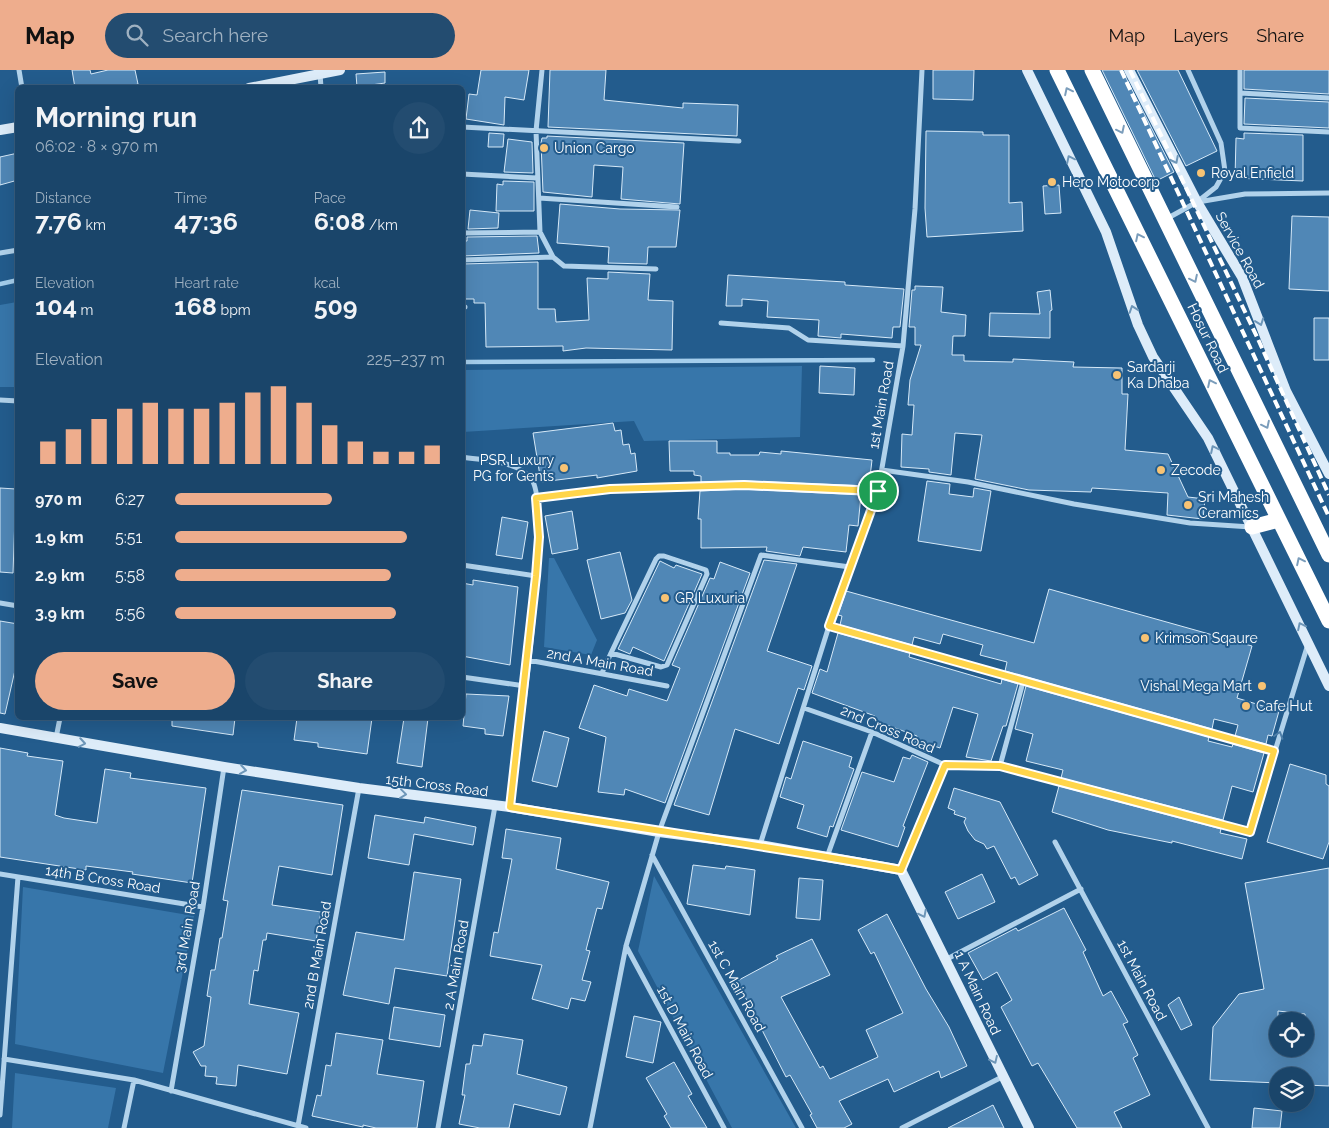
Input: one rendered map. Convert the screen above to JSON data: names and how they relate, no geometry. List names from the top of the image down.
{
  "streets": {
    "highway": ["Hosur Road"],
    "street": [
      "Service Road",
      "1st Main Road",
      "2nd A Main Road",
      "2nd Cross Road",
      "15th Cross Road",
      "14th B Cross Road",
      "3rd Main Road",
      "2nd B Main Road",
      "2 A Main Road",
      "1st C Main Road",
      "1 A Main Road",
      "1st D Main Road"
    ]
  },
  "crossings": [
    ["1st Main Road", "2nd Cross Road"],
    ["1st Main Road", "15th Cross Road"],
    ["15th Cross Road", "3rd Main Road"],
    ["15th Cross Road", "2nd B Main Road"],
    ["15th Cross Road", "2 A Main Road"],
    ["15th Cross Road", "1 A Main Road"],
    ["14th B Cross Road", "3rd Main Road"]
  ],
  "one_way": ["Service Road", "15th Cross Road", "1 A Main Road"],
  "places": [
    "Union Cargo",
    "Royal Enfield",
    "Hero Motocorp",
    "Sardarji Ka Dhaba",
    "PSR Luxury PG for Gents",
    "Zecode",
    "Sri Mahesh Ceramics",
    "GR Luxuria",
    "Krimson Sqaure",
    "Vishal Mega Mart",
    "Cafe Hut"
  ],
  "page": {
    "header": "Map",
    "search": "Search here",
    "nav": ["Map", "Layers", "Share"],
    "heading": ["Morning run", "06:02 · 8 × 970 m"],
    "stats": [
      ["Distance", "7.76 km"],
      ["Time", "47:36"],
      ["Pace", "6:08 /km"],
      ["Elevation", "104 m"],
      ["Heart rate", "168 bpm"],
      ["kcal", "509"]
    ],
    "chart": ["Elevation", "225–237 m"],
    "list": [
      {
        "name": "970 m",
        "note": "6:27"
      },
      {
        "name": "1.9 km",
        "note": "5:51"
      },
      {
        "name": "2.9 km",
        "note": "5:58"
      },
      {
        "name": "3.9 km",
        "note": "5:56"
      }
    ],
    "buttons": ["Save", "Share"]
  }
}
